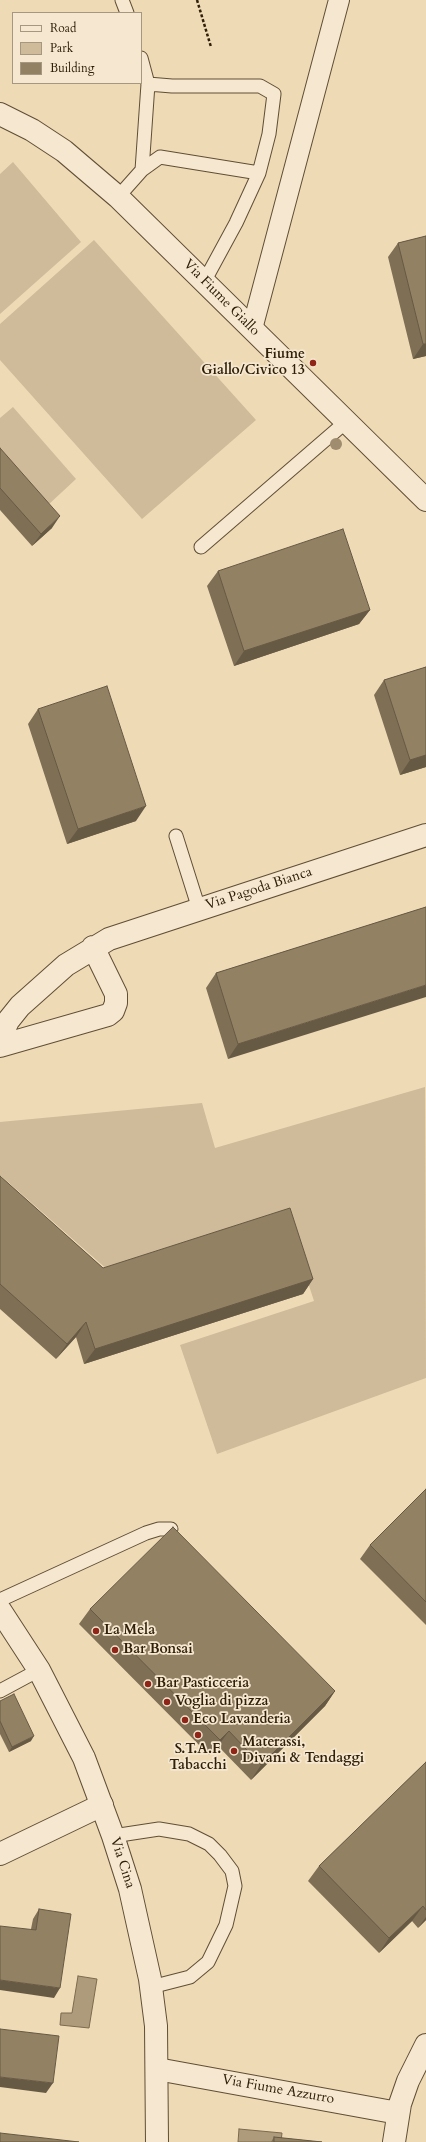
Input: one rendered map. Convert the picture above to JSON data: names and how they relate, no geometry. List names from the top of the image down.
{
  "streets": {
    "street": [
      "Via Fiume Giallo",
      "Via Pagoda Bianca",
      "Via Cina",
      "Via Fiume Azzurro"
    ]
  },
  "crossings": [
    ["Via Cina", "Via Fiume Azzurro"]
  ],
  "places": [
    "Fiume Giallo/Civico 13",
    "La Mela",
    "Bar Bonsai",
    "Bar Pasticceria",
    "Voglia di pizza",
    "Eco Lavanderia",
    "S.T.A.F. Tabacchi",
    "Materassi, Divani & Tendaggi"
  ],
  "legend": ["Road", "Park", "Building"]
}
